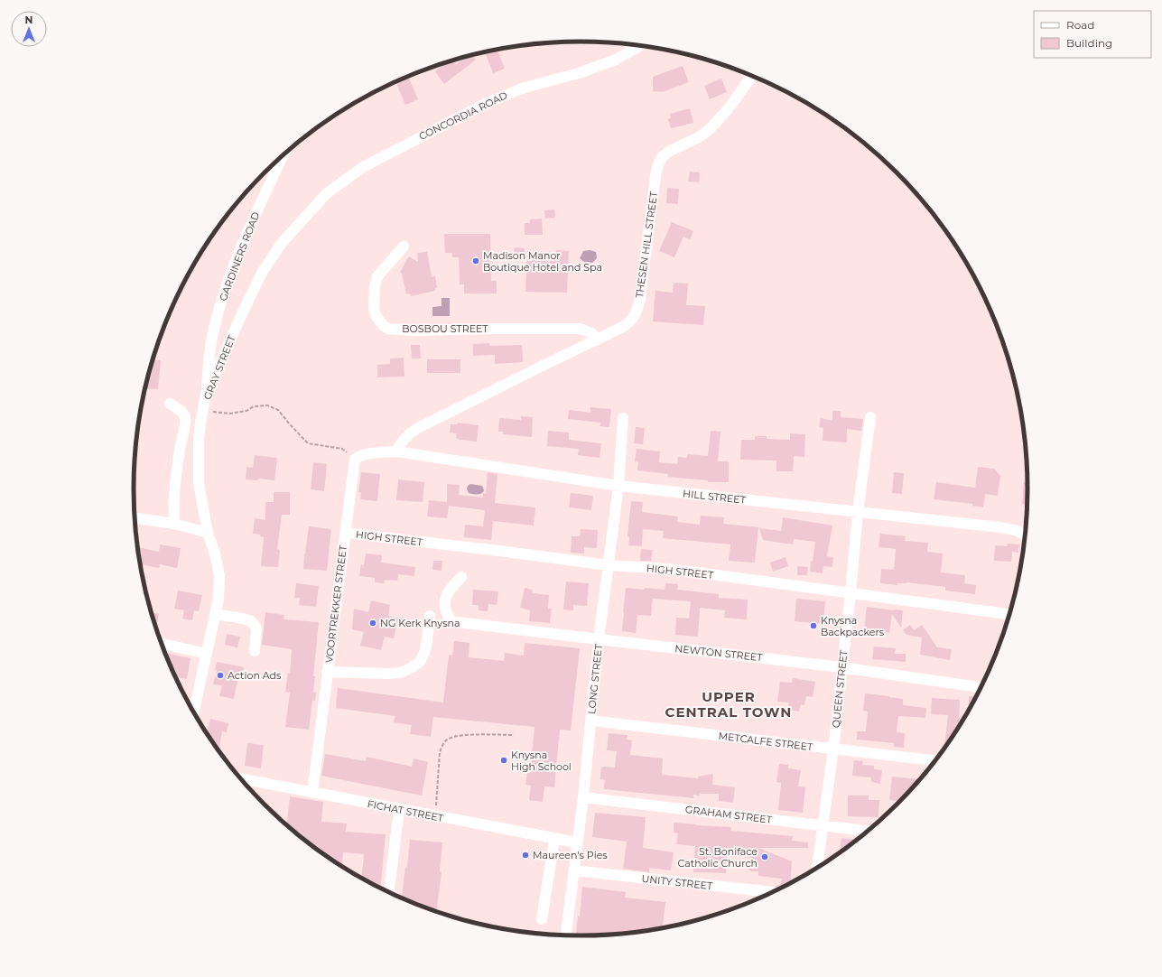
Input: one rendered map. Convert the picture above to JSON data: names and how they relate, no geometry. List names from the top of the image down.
{
  "streets": {
    "street": [
      "CONCORDIA ROAD",
      "THESEN HILL STREET",
      "GARDINERS ROAD",
      "BOSBOU STREET",
      "GRAY STREET",
      "HILL STREET",
      "HIGH STREET",
      "VOORTREKKER STREET",
      "NEWTON STREET",
      "LONG STREET",
      "QUEEN STREET",
      "METCALFE STREET",
      "FICHAT STREET",
      "GRAHAM STREET",
      "UNITY STREET"
    ]
  },
  "crossings": [
    ["CONCORDIA ROAD", "GRAY STREET"],
    ["THESEN HILL STREET", "BOSBOU STREET"],
    ["THESEN HILL STREET", "HILL STREET"],
    ["GARDINERS ROAD", "GRAY STREET"],
    ["HILL STREET", "LONG STREET"],
    ["HILL STREET", "QUEEN STREET"],
    ["HIGH STREET", "VOORTREKKER STREET"],
    ["HIGH STREET", "LONG STREET"],
    ["HIGH STREET", "QUEEN STREET"],
    ["VOORTREKKER STREET", "FICHAT STREET"],
    ["NEWTON STREET", "LONG STREET"],
    ["NEWTON STREET", "QUEEN STREET"],
    ["LONG STREET", "METCALFE STREET"],
    ["LONG STREET", "FICHAT STREET"],
    ["LONG STREET", "GRAHAM STREET"],
    ["LONG STREET", "UNITY STREET"],
    ["QUEEN STREET", "METCALFE STREET"],
    ["QUEEN STREET", "GRAHAM STREET"]
  ],
  "districts": ["UPPER CENTRAL TOWN"],
  "places": [
    "Madison Manor Boutique Hotel and Spa",
    "NG Kerk Knysna",
    "Knysna Backpackers",
    "Action Ads",
    "Knysna High School",
    "Maureen's Pies",
    "St. Boniface Catholic Church"
  ],
  "legend": ["Road", "Building"],
  "north": "top"
}
